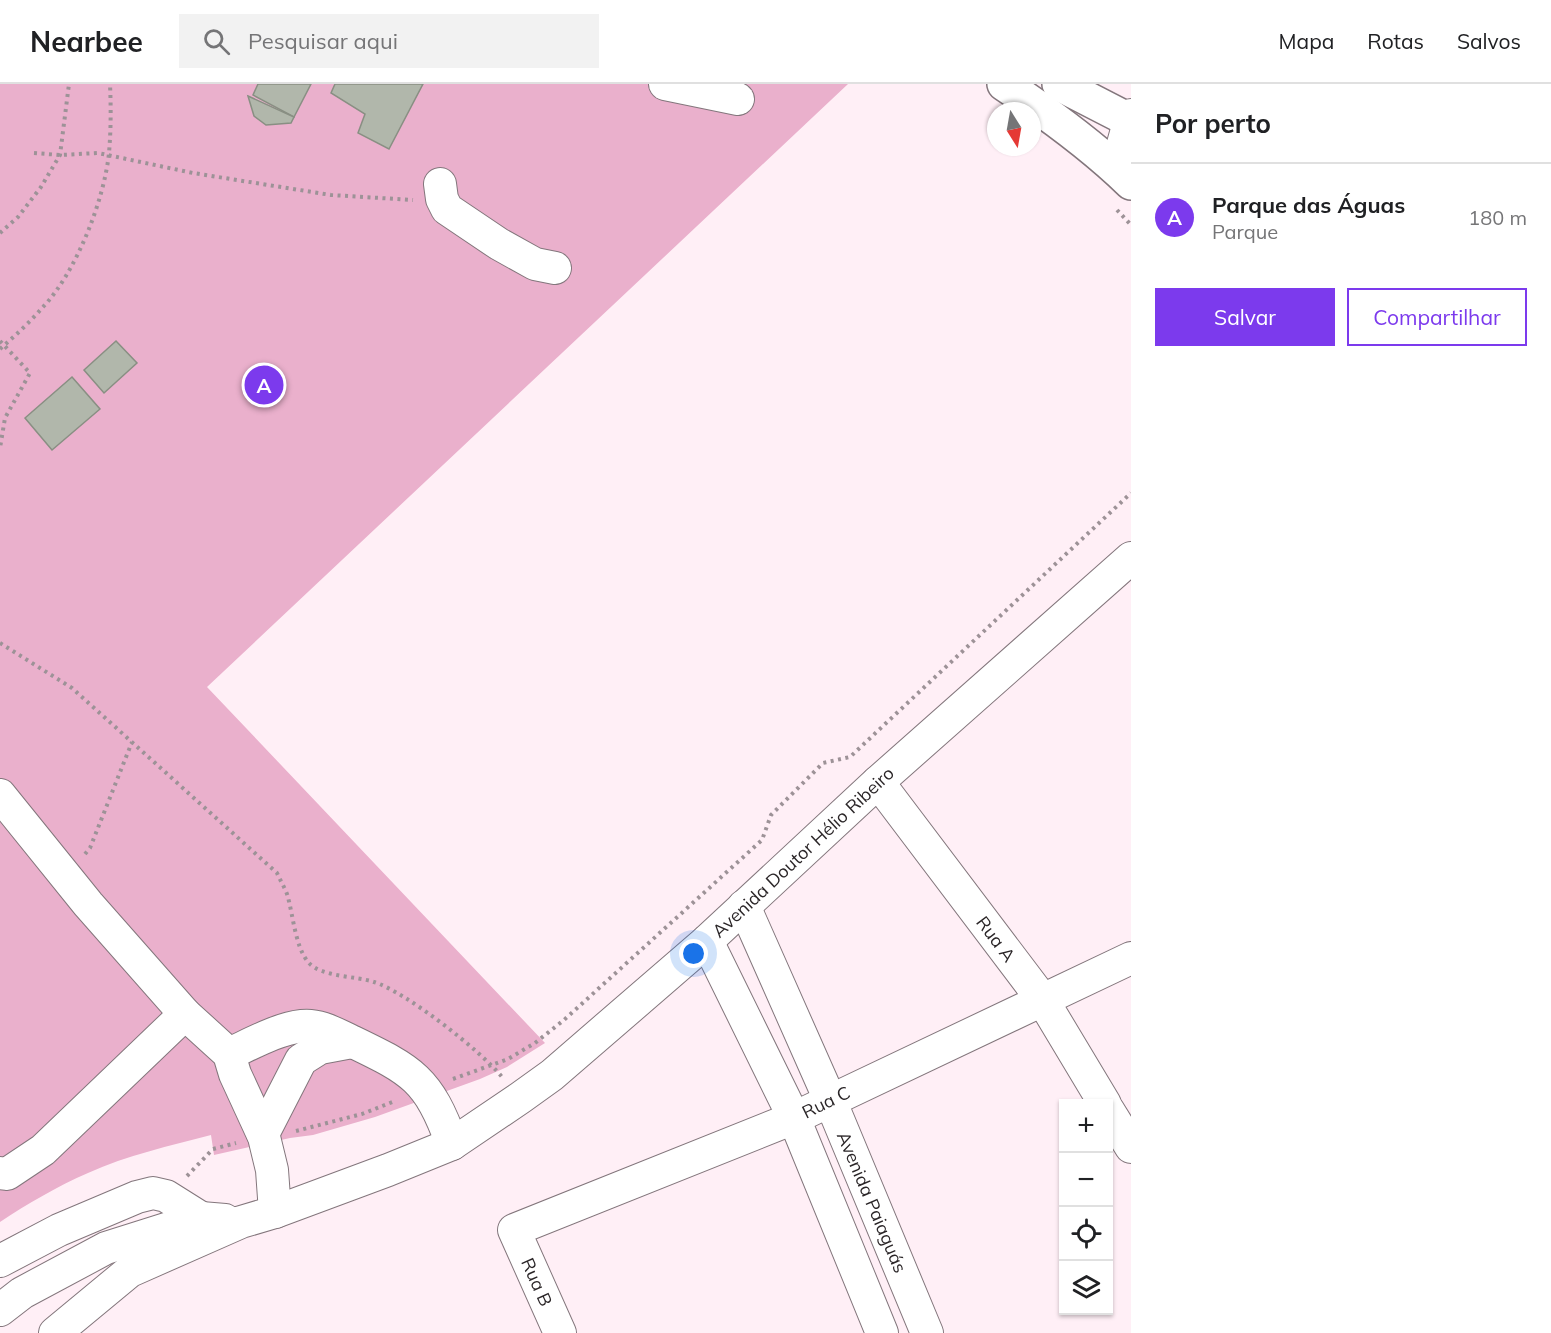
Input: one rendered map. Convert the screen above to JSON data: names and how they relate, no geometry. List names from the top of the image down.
{
  "streets": {
    "street": [
      "Avenida Doutor Hélio Ribeiro",
      "Rua A",
      "Rua C",
      "Avenida Paiaguás",
      "Rua B"
    ]
  },
  "crossings": [
    ["Avenida Doutor Hélio Ribeiro", "Rua A"],
    ["Avenida Doutor Hélio Ribeiro", "Avenida Paiaguás"],
    ["Rua A", "Rua C"],
    ["Rua C", "Avenida Paiaguás"],
    ["Rua C", "Rua B"]
  ],
  "north": "bottom",
  "page": {
    "header": "Nearbee",
    "search": "Pesquisar aqui",
    "nav": ["Mapa", "Rotas", "Salvos"],
    "heading": "Por perto",
    "list": [
      {
        "mark": "A",
        "name": "Parque das Águas",
        "note": "Parque",
        "value": "180 m"
      }
    ],
    "buttons": ["Salvar", "Compartilhar"],
    "pins": "A",
    "map_buttons": ["+", "−"]
  }
}
